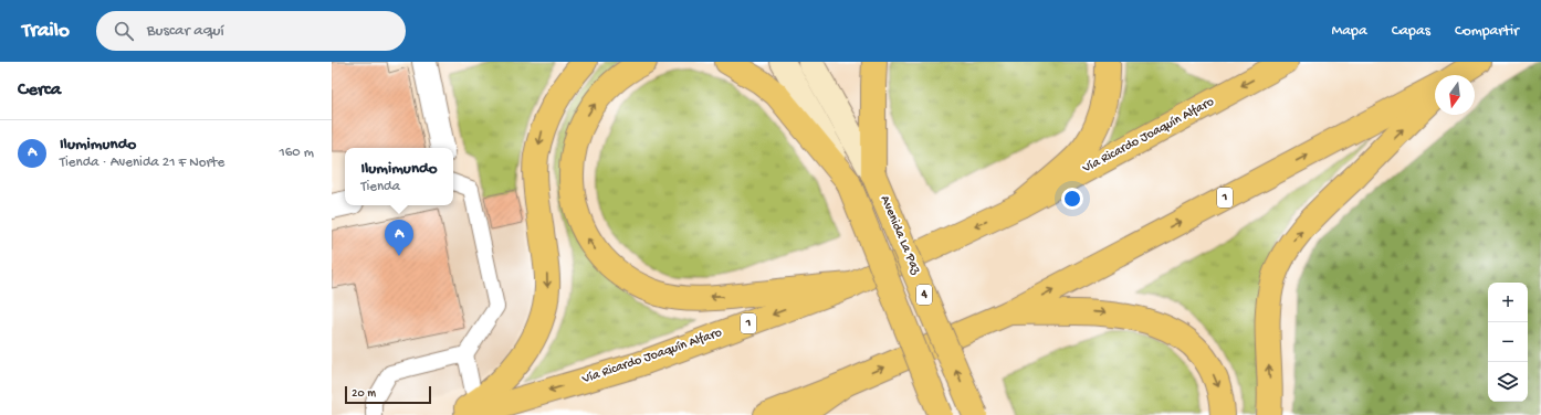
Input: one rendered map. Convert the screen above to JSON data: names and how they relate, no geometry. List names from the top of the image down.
{
  "streets": {
    "main road": [
      "Vía Ricardo Joaquín Alfaro",
      "1",
      "Avenida La Paz",
      "4"
    ]
  },
  "scale_bar": "20 m",
  "north": "bottom",
  "page": {
    "header": "Trailo",
    "search": "Buscar aquí",
    "nav": ["Mapa", "Capas", "Compartir"],
    "heading": "Cerca",
    "list": [
      {
        "mark": "A",
        "name": "Ilumimundo",
        "note": "Tienda · Avenida 21 F Norte",
        "value": "160 m"
      }
    ],
    "popup": ["Ilumimundo", "Tienda"],
    "pins": "A",
    "map_buttons": ["+", "−"],
    "scale": "20 m"
  }
}
